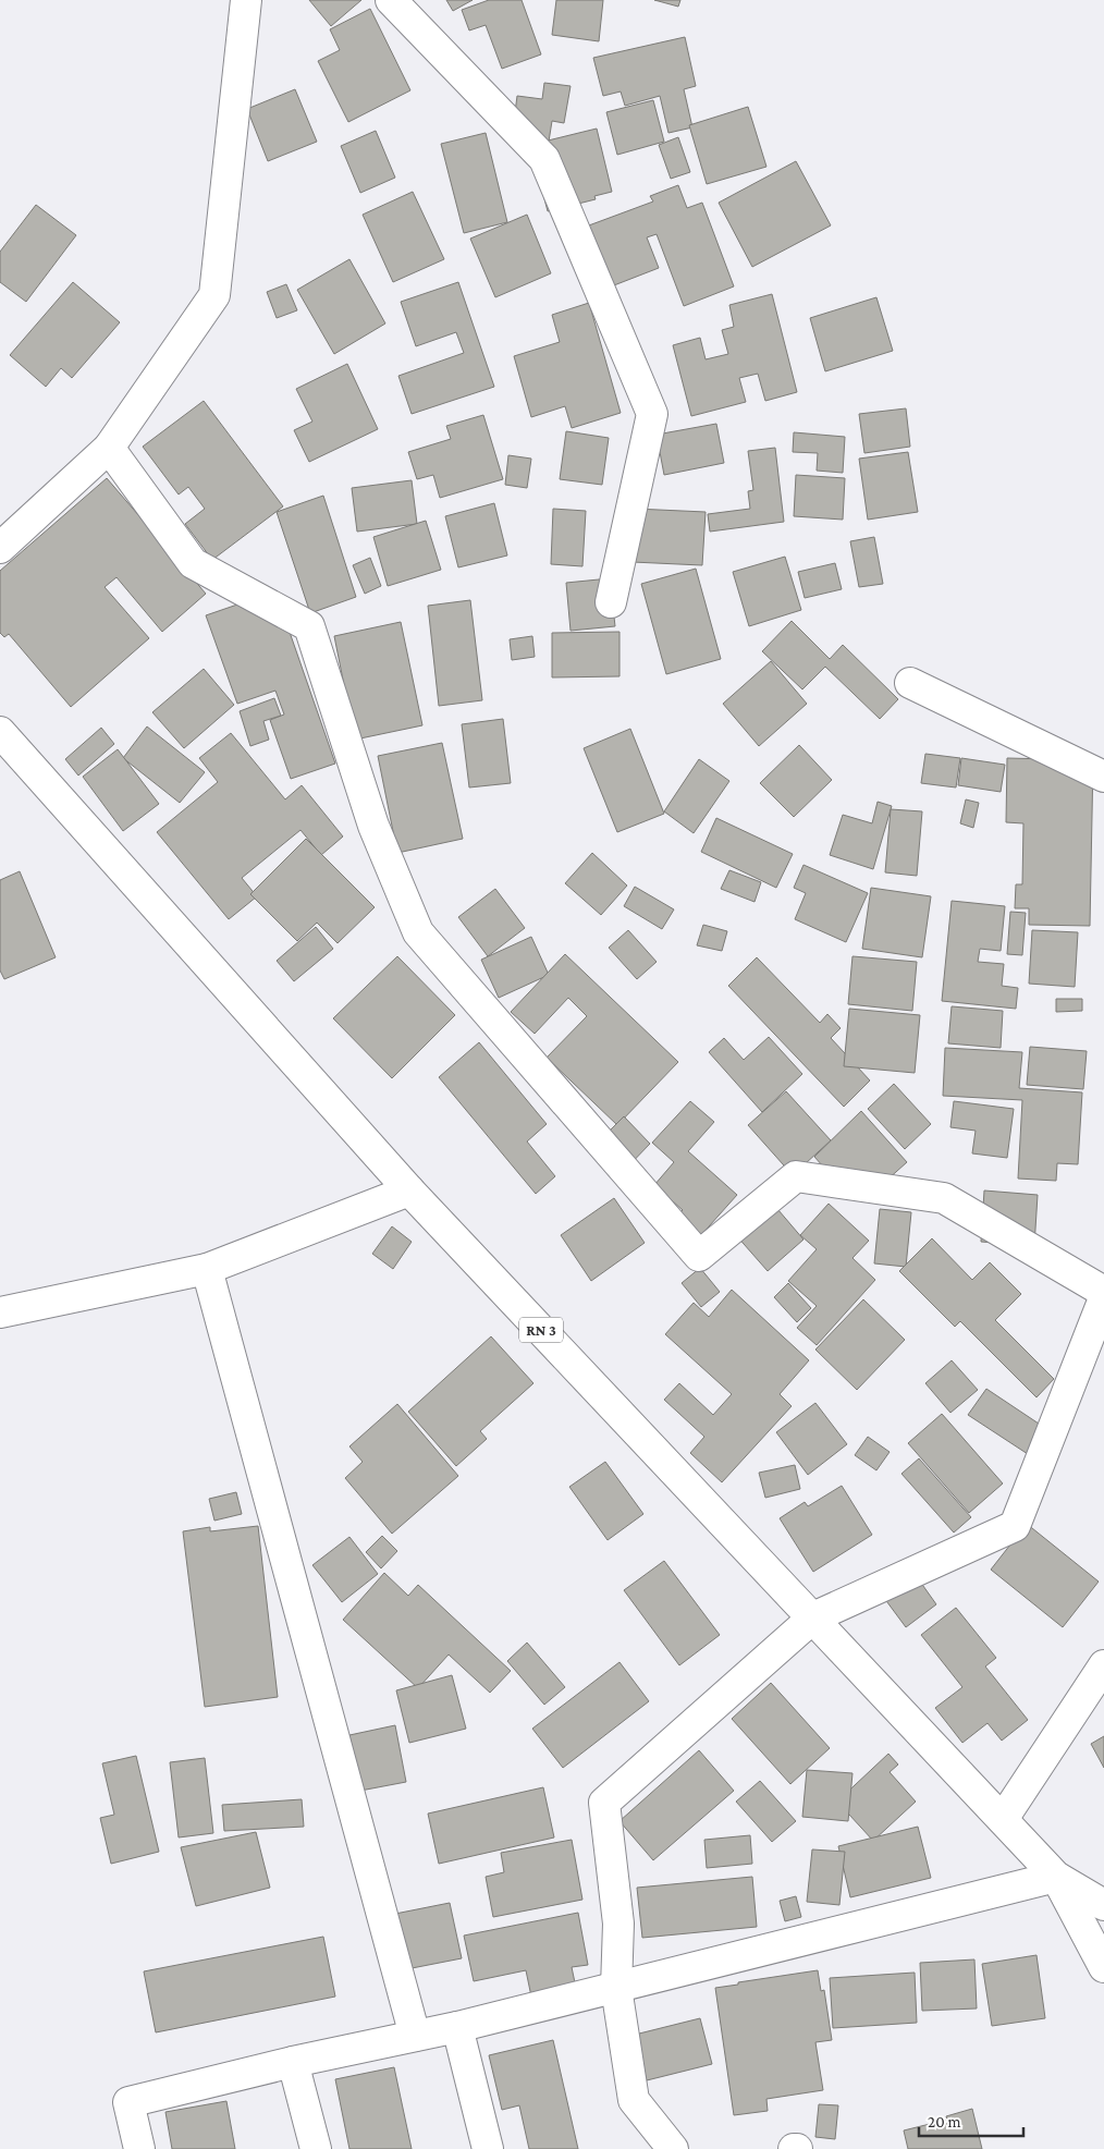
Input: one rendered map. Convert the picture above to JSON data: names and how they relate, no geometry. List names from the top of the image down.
{
  "streets": {
    "street": ["RN 3"]
  },
  "scale_bar": "20 m"
}
